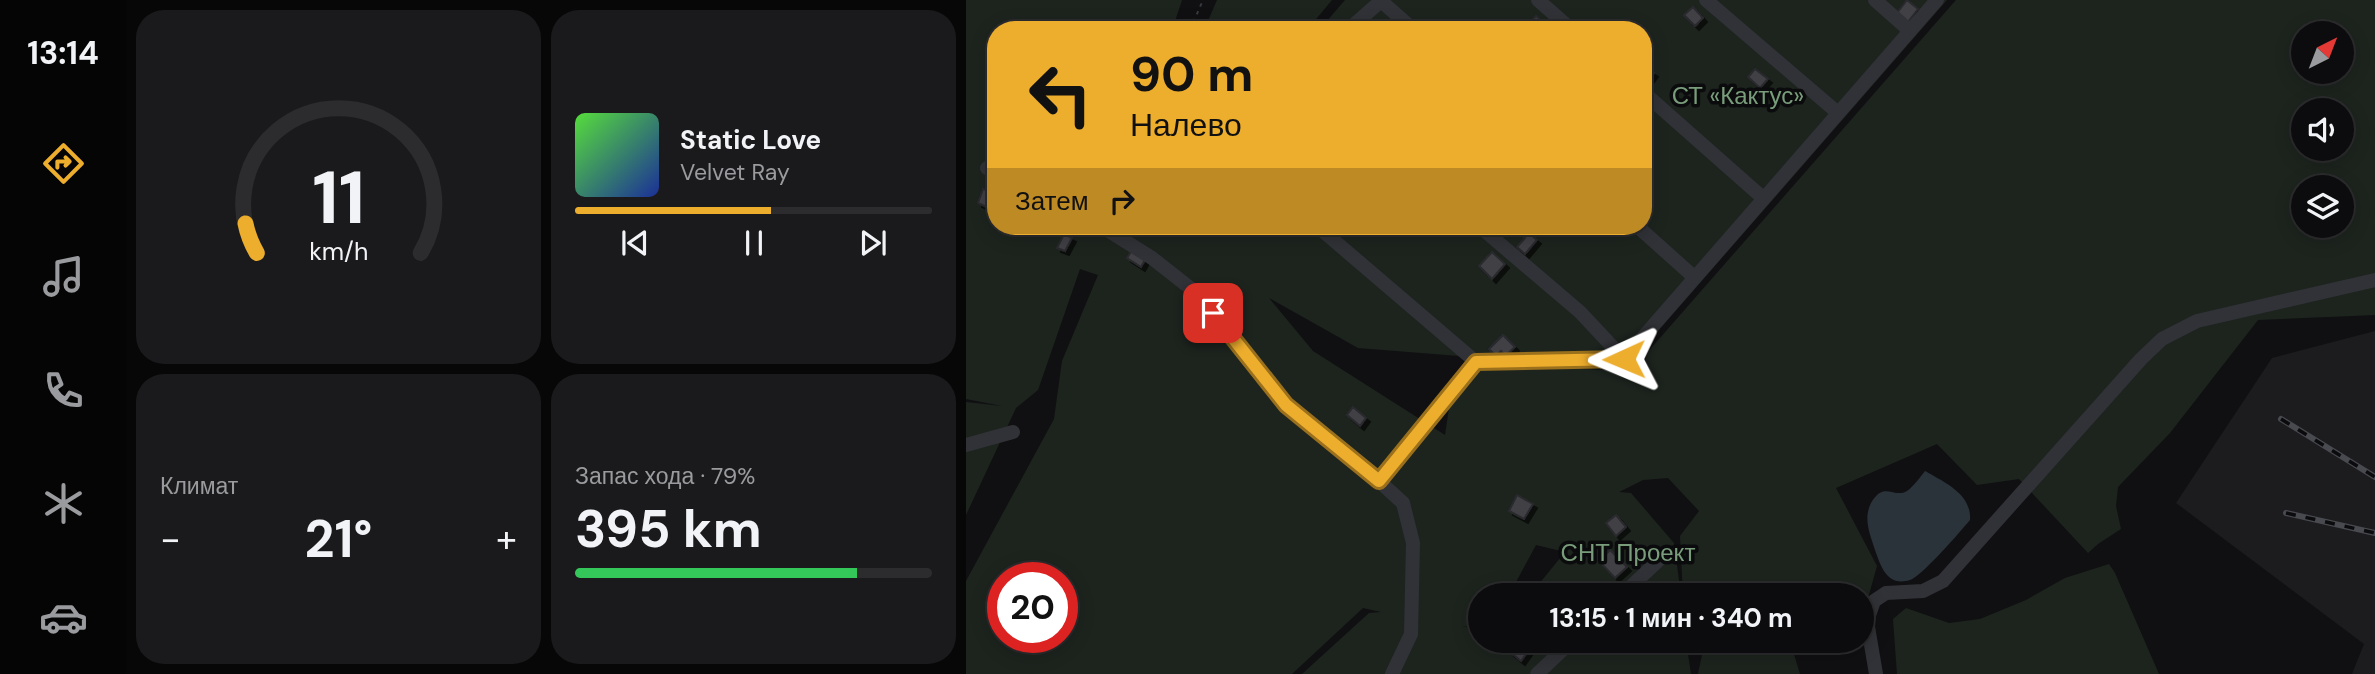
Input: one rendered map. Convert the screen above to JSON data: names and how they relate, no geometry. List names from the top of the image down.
{
  "parks": ["СТ «Кактус»", "СНТ Проект"],
  "north": "top right",
  "page": {
    "tabs": "13:14",
    "turn": ["90 m", "Налево"],
    "song": ["Static Love", "Velvet Ray"],
    "then": "Затем",
    "tile": [
      "Климат",
      ["Запас хода · 79%", "395 km"]
    ],
    "heat": ["−", "21°", "+"],
    "limit": "20",
    "trip": "13:15 · 1 мин · 340 m",
    "gauge": ["11", "km/h"]
  }
}
